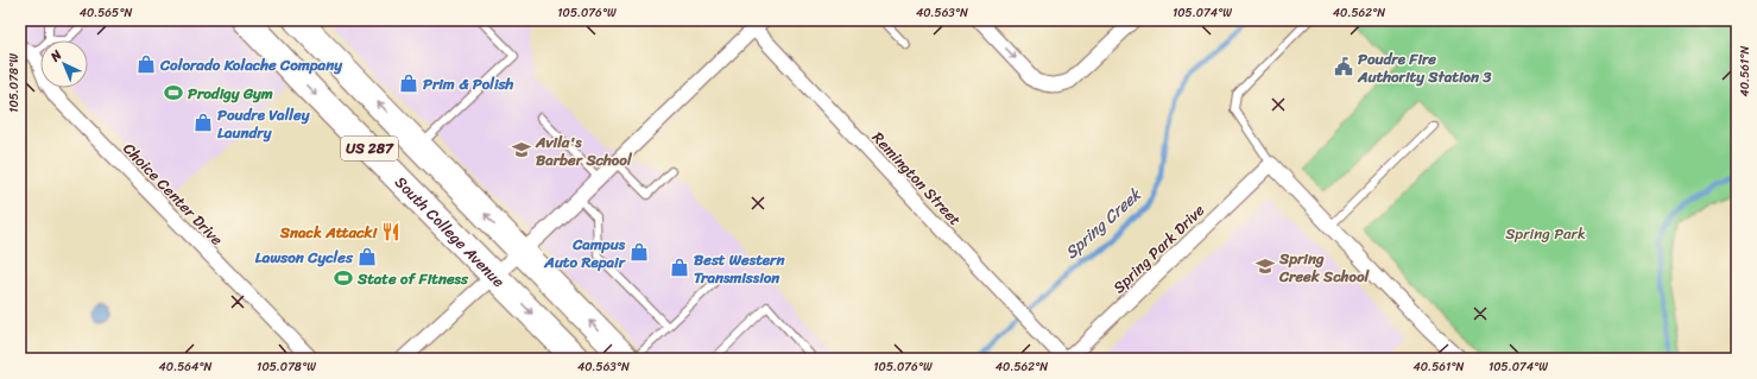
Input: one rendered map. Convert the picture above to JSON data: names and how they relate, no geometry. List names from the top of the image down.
{
  "streets": {
    "highway": ["US 287", "South College Avenue"],
    "street": ["Remington Street", "Choice Center Drive", "Spring Park Drive"]
  },
  "water": ["Spring Creek"],
  "parks": ["Spring Park"],
  "places": {
    "shop": [
      "Colorado Kolache Company",
      "Prim & Polish",
      "Poudre Valley Laundry",
      "Campus Auto Repair",
      "Lawson Cycles",
      "Best Western Transmission"
    ],
    "public building": ["Poudre Fire Authority Station 3"],
    "sports": ["Prodigy Gym", "State of Fitness"],
    "school or university": ["Avila's Barber School", "Spring Creek School"],
    "restaurant": ["Snack Attack!"]
  },
  "north": "top left",
  "coordinates": [
    "40.565°N",
    "105.076°W",
    "40.563°N",
    "105.074°W",
    "40.562°N",
    "40.561°N",
    "105.078°W",
    "40.564°N"
  ]
}
